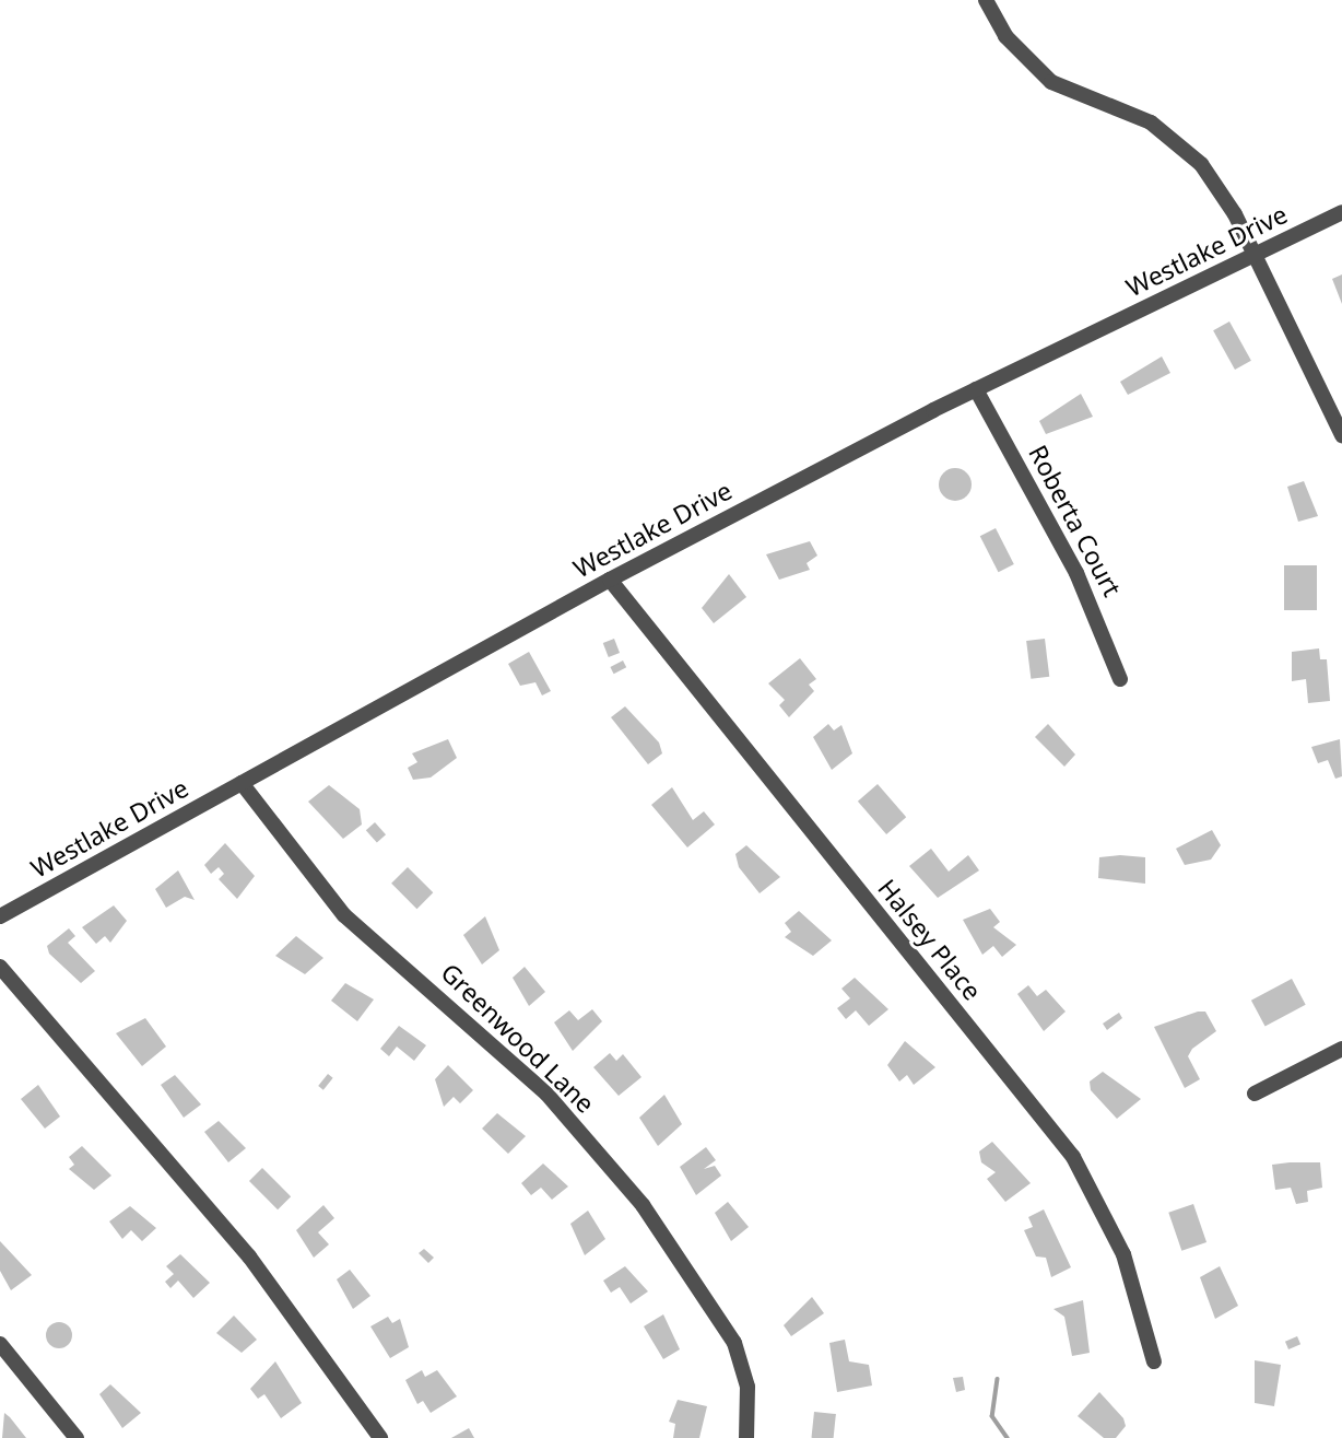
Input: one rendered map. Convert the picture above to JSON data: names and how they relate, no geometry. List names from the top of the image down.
{
  "streets": {
    "street": [
      "Westlake Drive",
      "Roberta Court",
      "Halsey Place",
      "Greenwood Lane"
    ]
  },
  "crossings": [
    ["Westlake Drive", "Roberta Court"],
    ["Westlake Drive", "Halsey Place"],
    ["Westlake Drive", "Greenwood Lane"]
  ]
}
